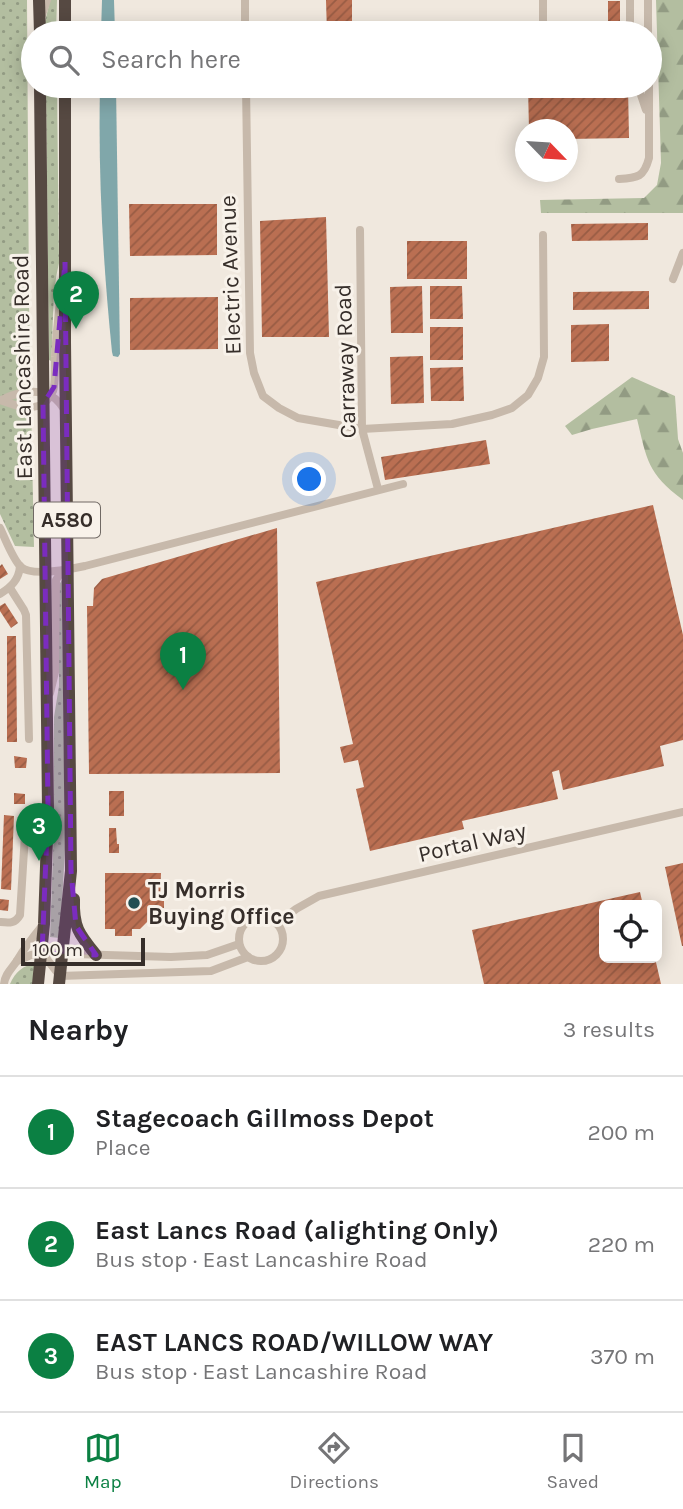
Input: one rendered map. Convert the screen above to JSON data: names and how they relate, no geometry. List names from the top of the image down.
{
  "streets": {
    "highway": ["East Lancashire Road", "A580"],
    "street": ["Electric Avenue", "Carraway Road", "Portal Way"]
  },
  "crossings": [
    ["Electric Avenue", "Carraway Road"],
    ["East Lancashire Road", "A580"]
  ],
  "places": ["TJ Morris Buying Office"],
  "scale_bar": "100 m",
  "north": "bottom right",
  "page": {
    "search": "Search here",
    "pins": ["2", "1", "3"],
    "scale": "100 m",
    "heading": ["Nearby", "3 results"],
    "list": [
      {
        "mark": "1",
        "name": "Stagecoach Gillmoss Depot",
        "note": "Place",
        "value": "200 m"
      },
      {
        "mark": "2",
        "name": "East Lancs Road (alighting Only)",
        "note": "Bus stop · East Lancashire Road",
        "value": "220 m"
      },
      {
        "mark": "3",
        "name": "EAST LANCS ROAD/WILLOW WAY",
        "note": "Bus stop · East Lancashire Road",
        "value": "370 m"
      }
    ],
    "nav": ["Map", "Directions", "Saved"]
  }
}
